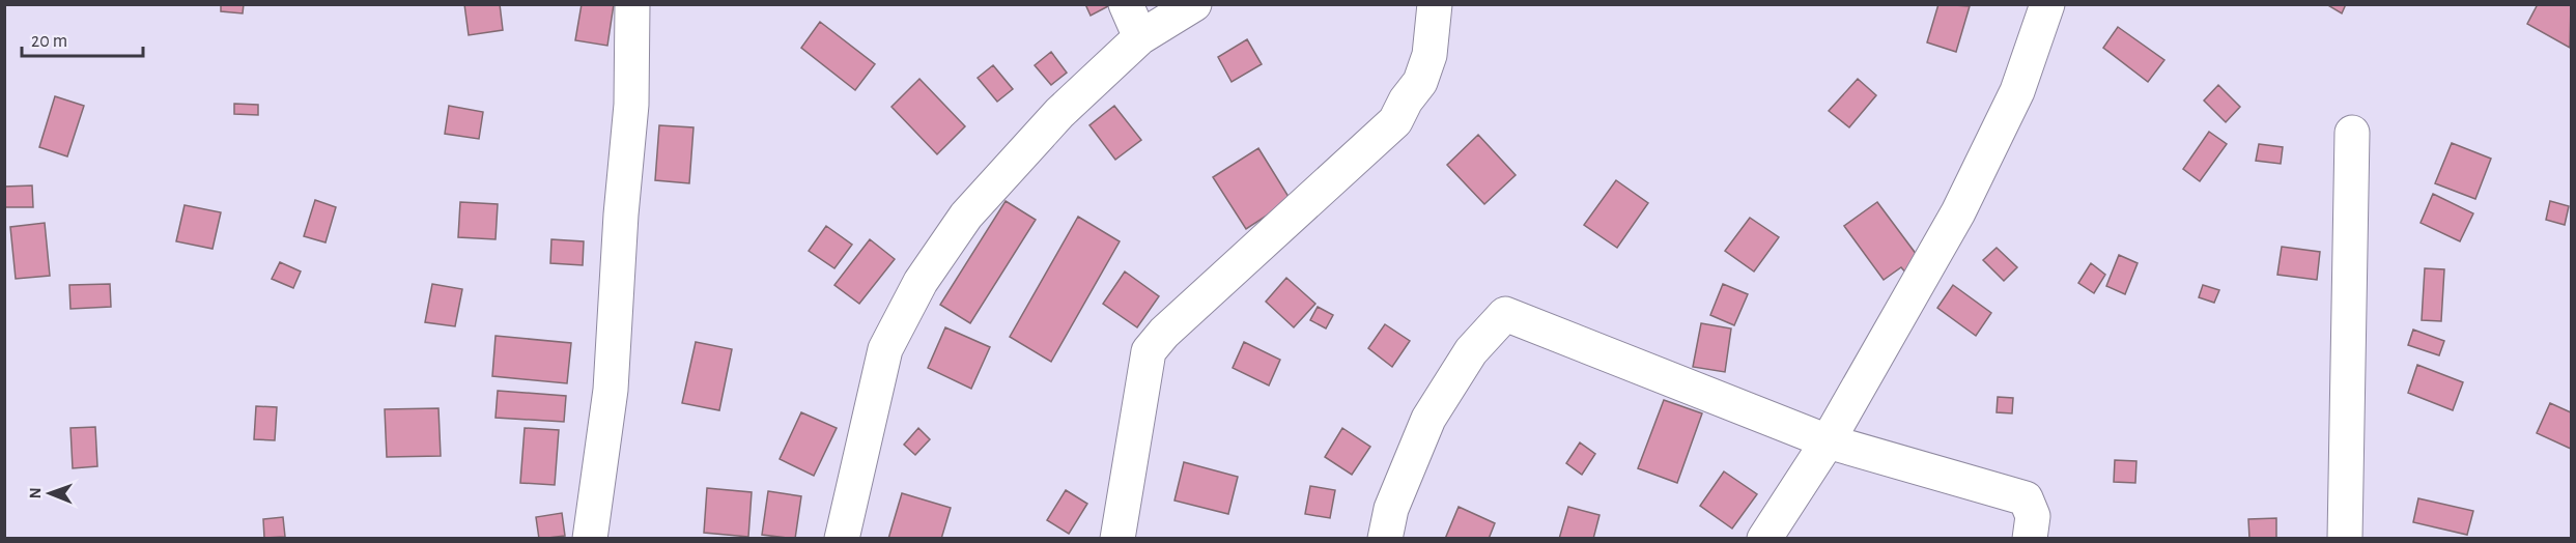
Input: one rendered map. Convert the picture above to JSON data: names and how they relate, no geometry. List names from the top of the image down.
{
  "scale_bar": "20 m",
  "north": "left"
}
